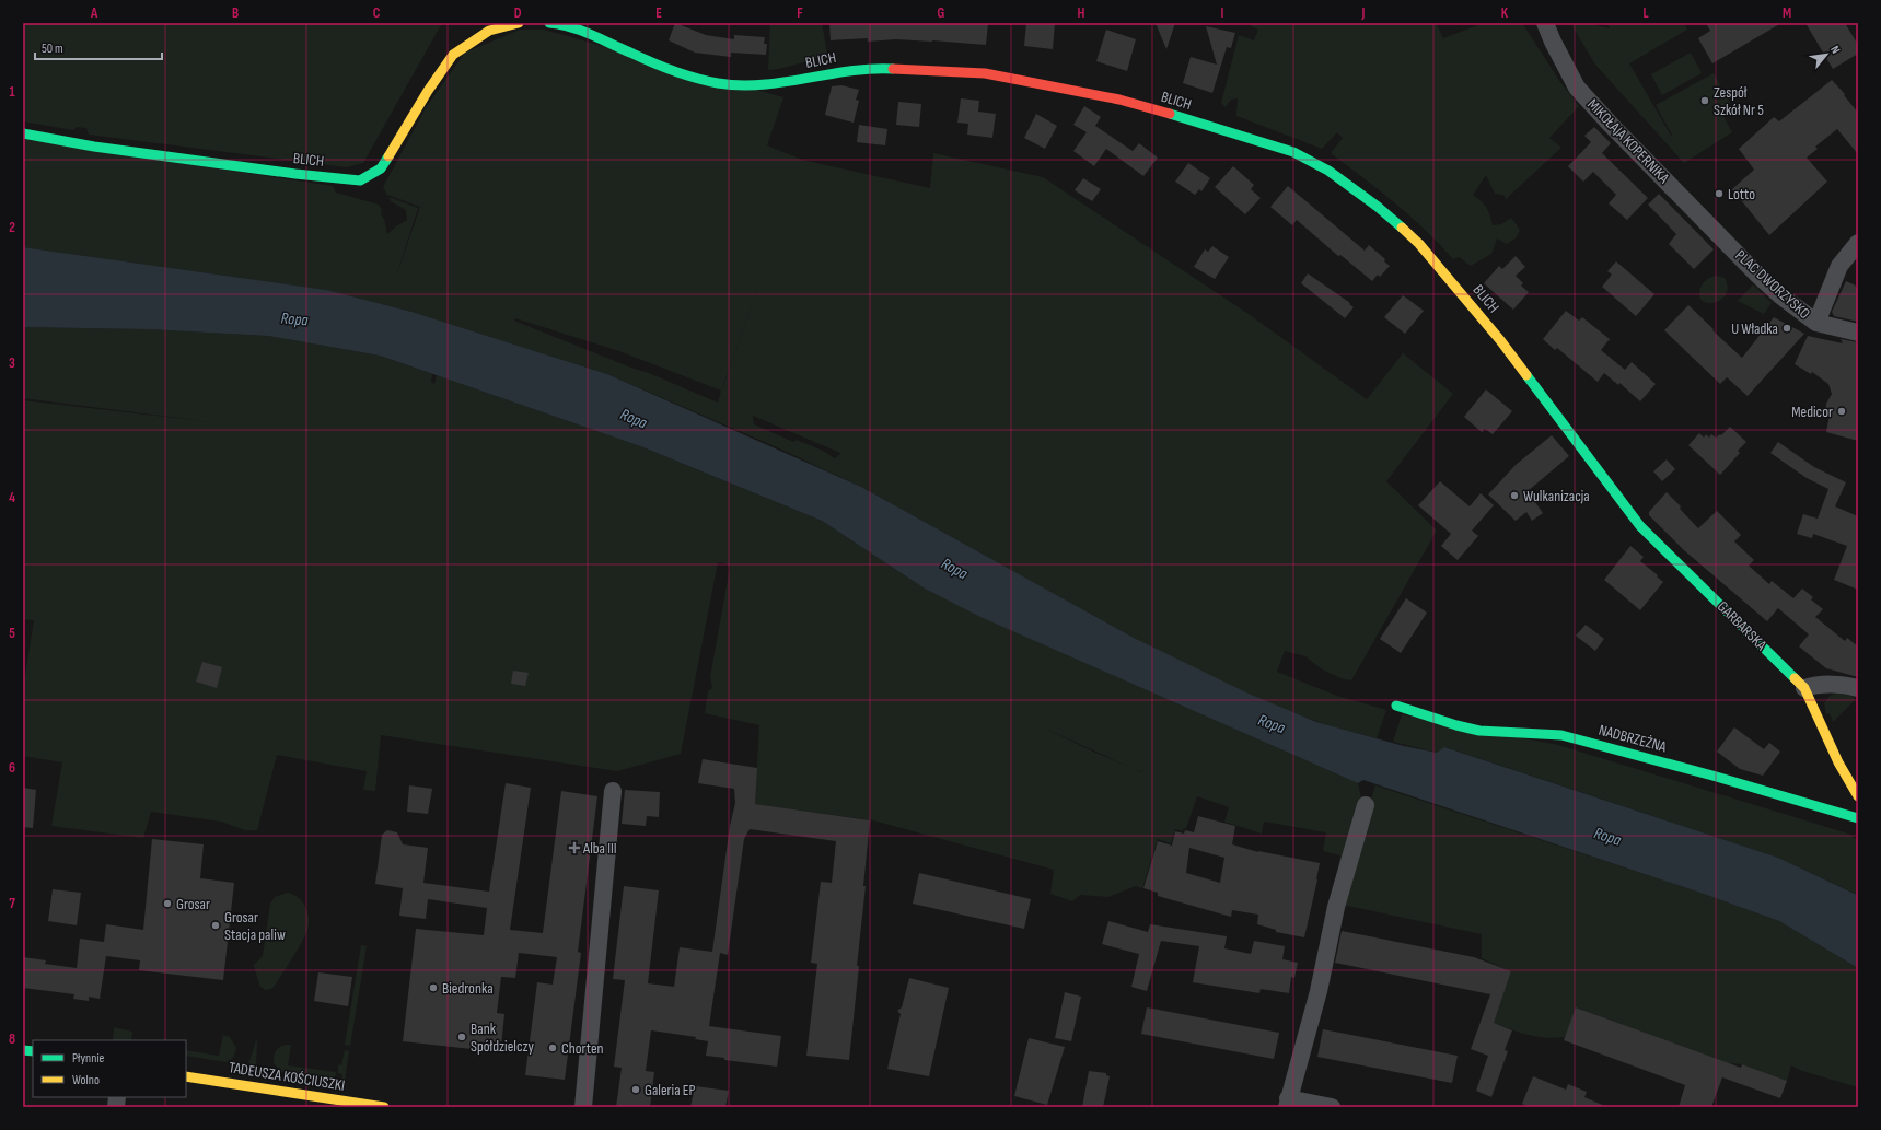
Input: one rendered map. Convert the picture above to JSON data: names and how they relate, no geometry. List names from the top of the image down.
{
  "streets": {
    "street": [
      "BLICH",
      "MIKOŁAJA KOPERNIKA",
      "PLAC DWORZYSKO",
      "GARBARSKA",
      "NADBRZEŻNA",
      "TADEUSZA KOŚCIUSZKI"
    ]
  },
  "crossings": [
    ["BLICH", "GARBARSKA"],
    ["MIKOŁAJA KOPERNIKA", "PLAC DWORZYSKO"]
  ],
  "water": ["Ropa"],
  "places": {
    "other": [
      "Zespół Szkół Nr 5",
      "Lotto",
      "U Władka",
      "Medicor",
      "Wulkanizacja",
      "Grosar",
      "Grosar Stacja paliw",
      "Biedronka",
      "Bank Spółdzielczy",
      "Chorten",
      "Galeria EP"
    ],
    "health": ["Alba III"]
  },
  "legend": ["Płynnie", "Wolno"],
  "scale_bar": "50 m",
  "north": "top right",
  "grid": {
    "columns": [
      "A",
      "B",
      "C",
      "D",
      "E",
      "F",
      "G",
      "H",
      "I",
      "J",
      "K",
      "L",
      "M"
    ],
    "rows": [
      "1",
      "2",
      "3",
      "4",
      "5",
      "6",
      "7",
      "8"
    ]
  }
}
